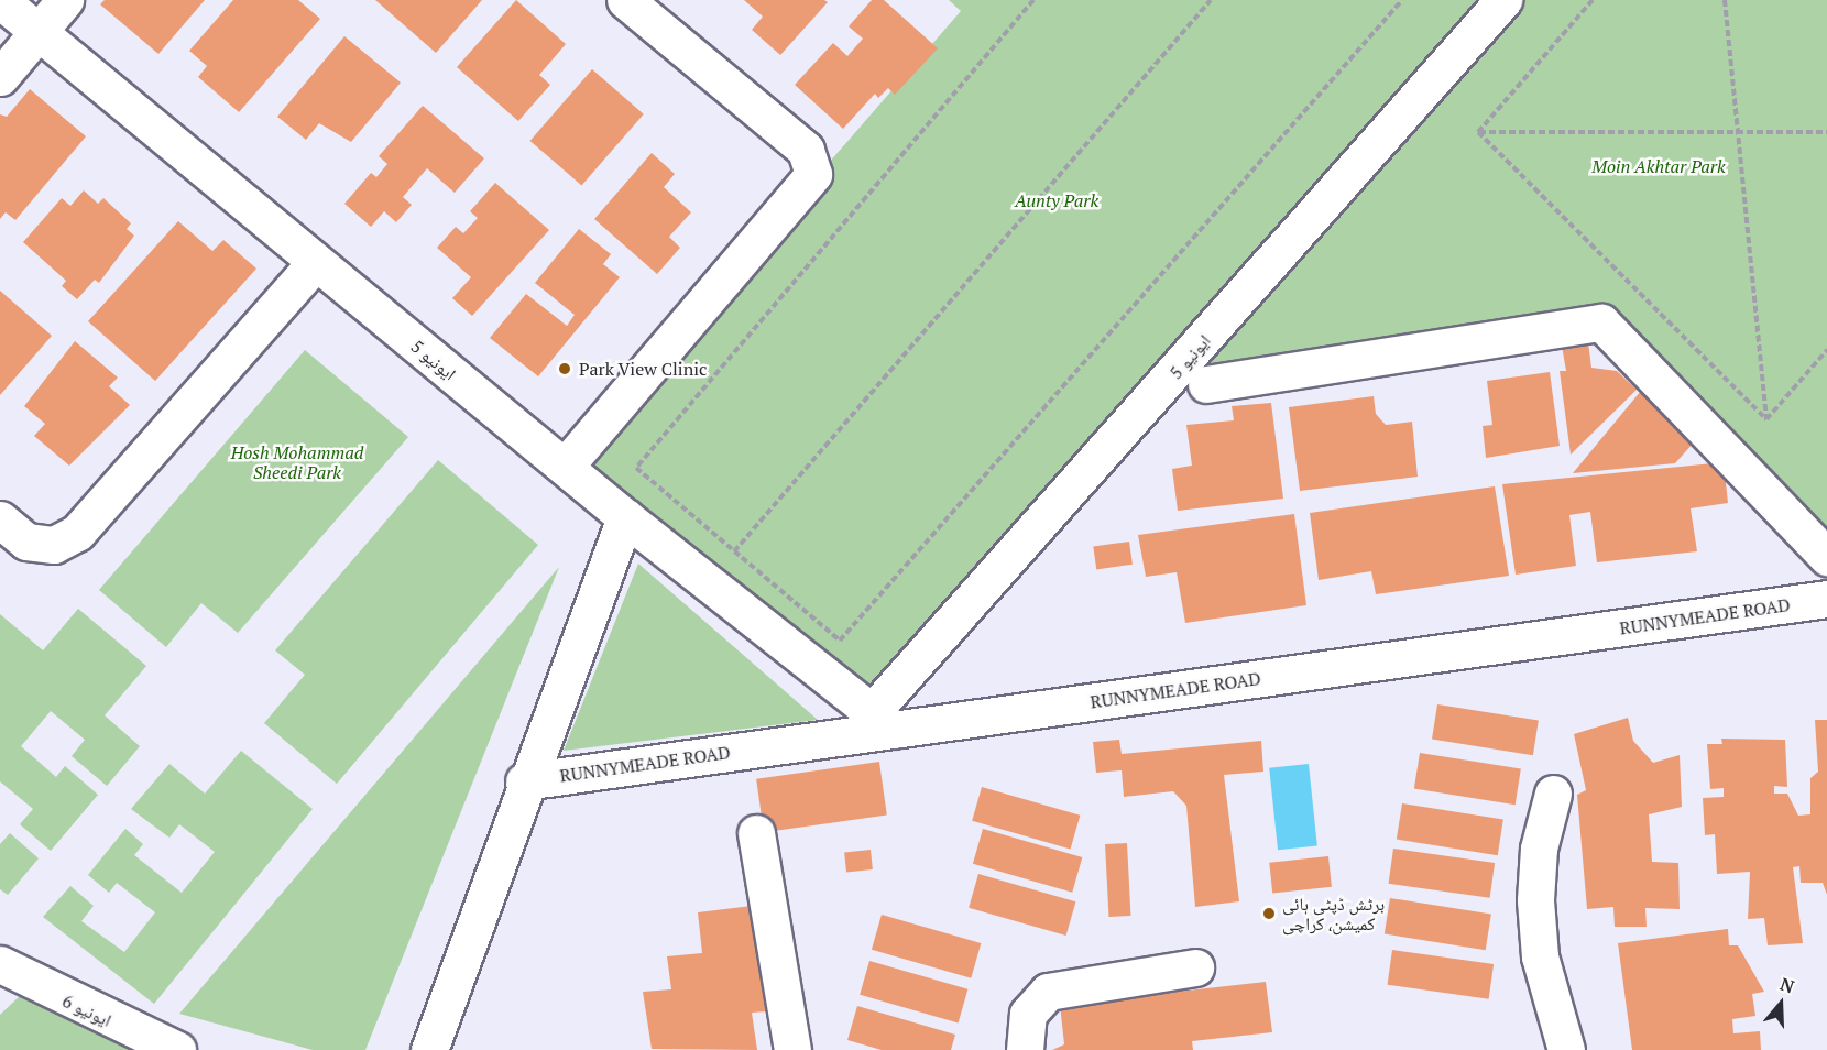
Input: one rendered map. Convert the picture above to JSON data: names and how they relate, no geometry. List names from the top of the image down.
{
  "streets": {
    "street": ["ایونیو 5", "RUNNYMEADE ROAD", "ایونیو 6"]
  },
  "crossings": [
    ["ایونیو 5", "RUNNYMEADE ROAD"]
  ],
  "parks": ["Moin Akhtar Park", "Aunty Park", "Hosh Mohammad Sheedi Park"],
  "places": ["Park View Clinic", "برٹش ڈپٹی ہائی کمیشن، کراچی"],
  "north": "top"
}
